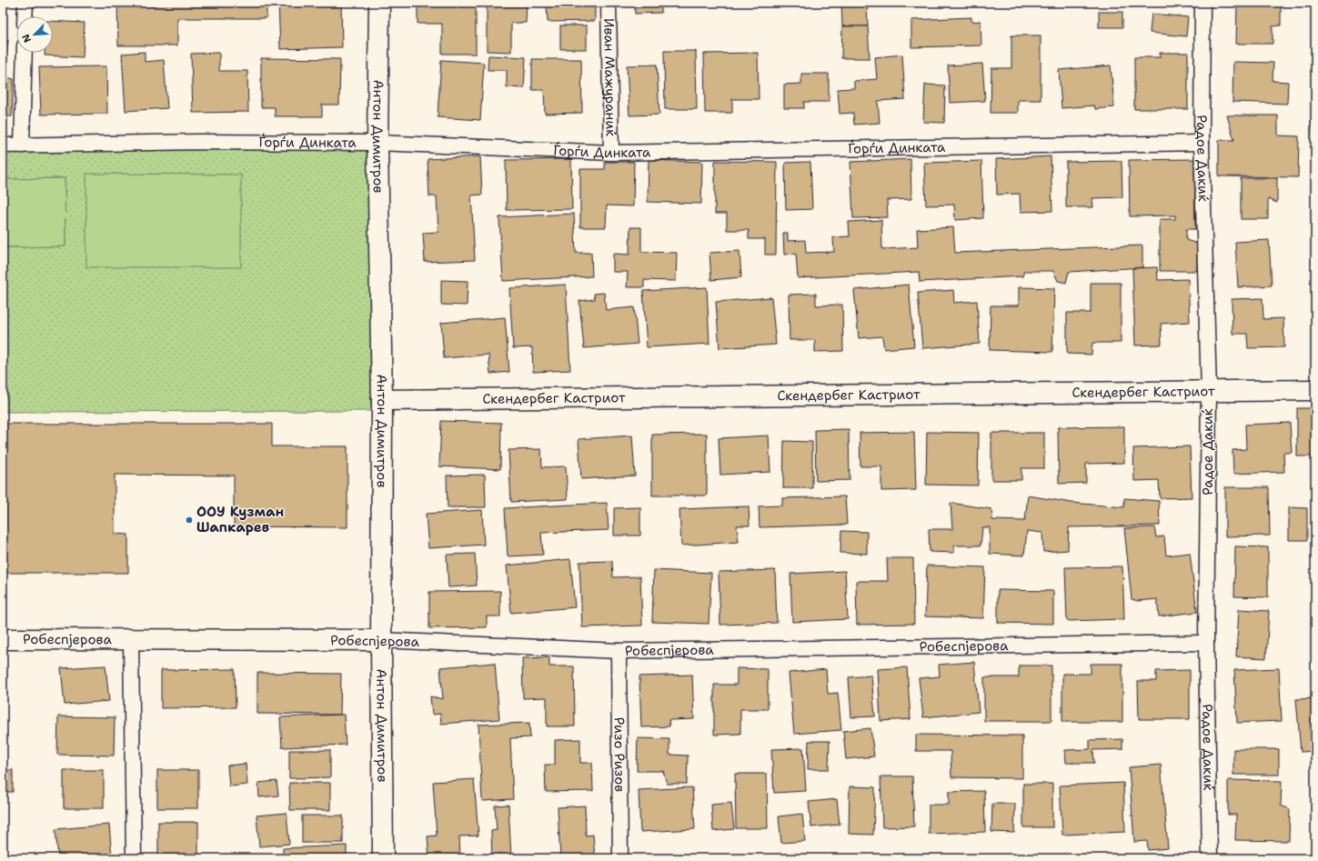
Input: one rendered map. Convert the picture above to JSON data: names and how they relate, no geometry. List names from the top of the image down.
{
  "streets": {
    "street": ["Антон Димитров", "Скендербег Кастриот", "Робеспјерова"],
    "lane": [
      "Иван Мажураниќ",
      "Ѓорѓи Динката",
      "Радое Дакиќ",
      "Ризо Ризов"
    ]
  },
  "crossings": [
    ["Иван Мажураниќ", "Ѓорѓи Динката"],
    ["Антон Димитров", "Ѓорѓи Динката"],
    ["Антон Димитров", "Скендербег Кастриот"],
    ["Антон Димитров", "Робеспјерова"],
    ["Ѓорѓи Динката", "Радое Дакиќ"],
    ["Радое Дакиќ", "Скендербег Кастриот"],
    ["Радое Дакиќ", "Робеспјерова"],
    ["Робеспјерова", "Ризо Ризов"]
  ],
  "places": ["ООУ Кузман Шапкарев"],
  "north": "bottom left"
}
